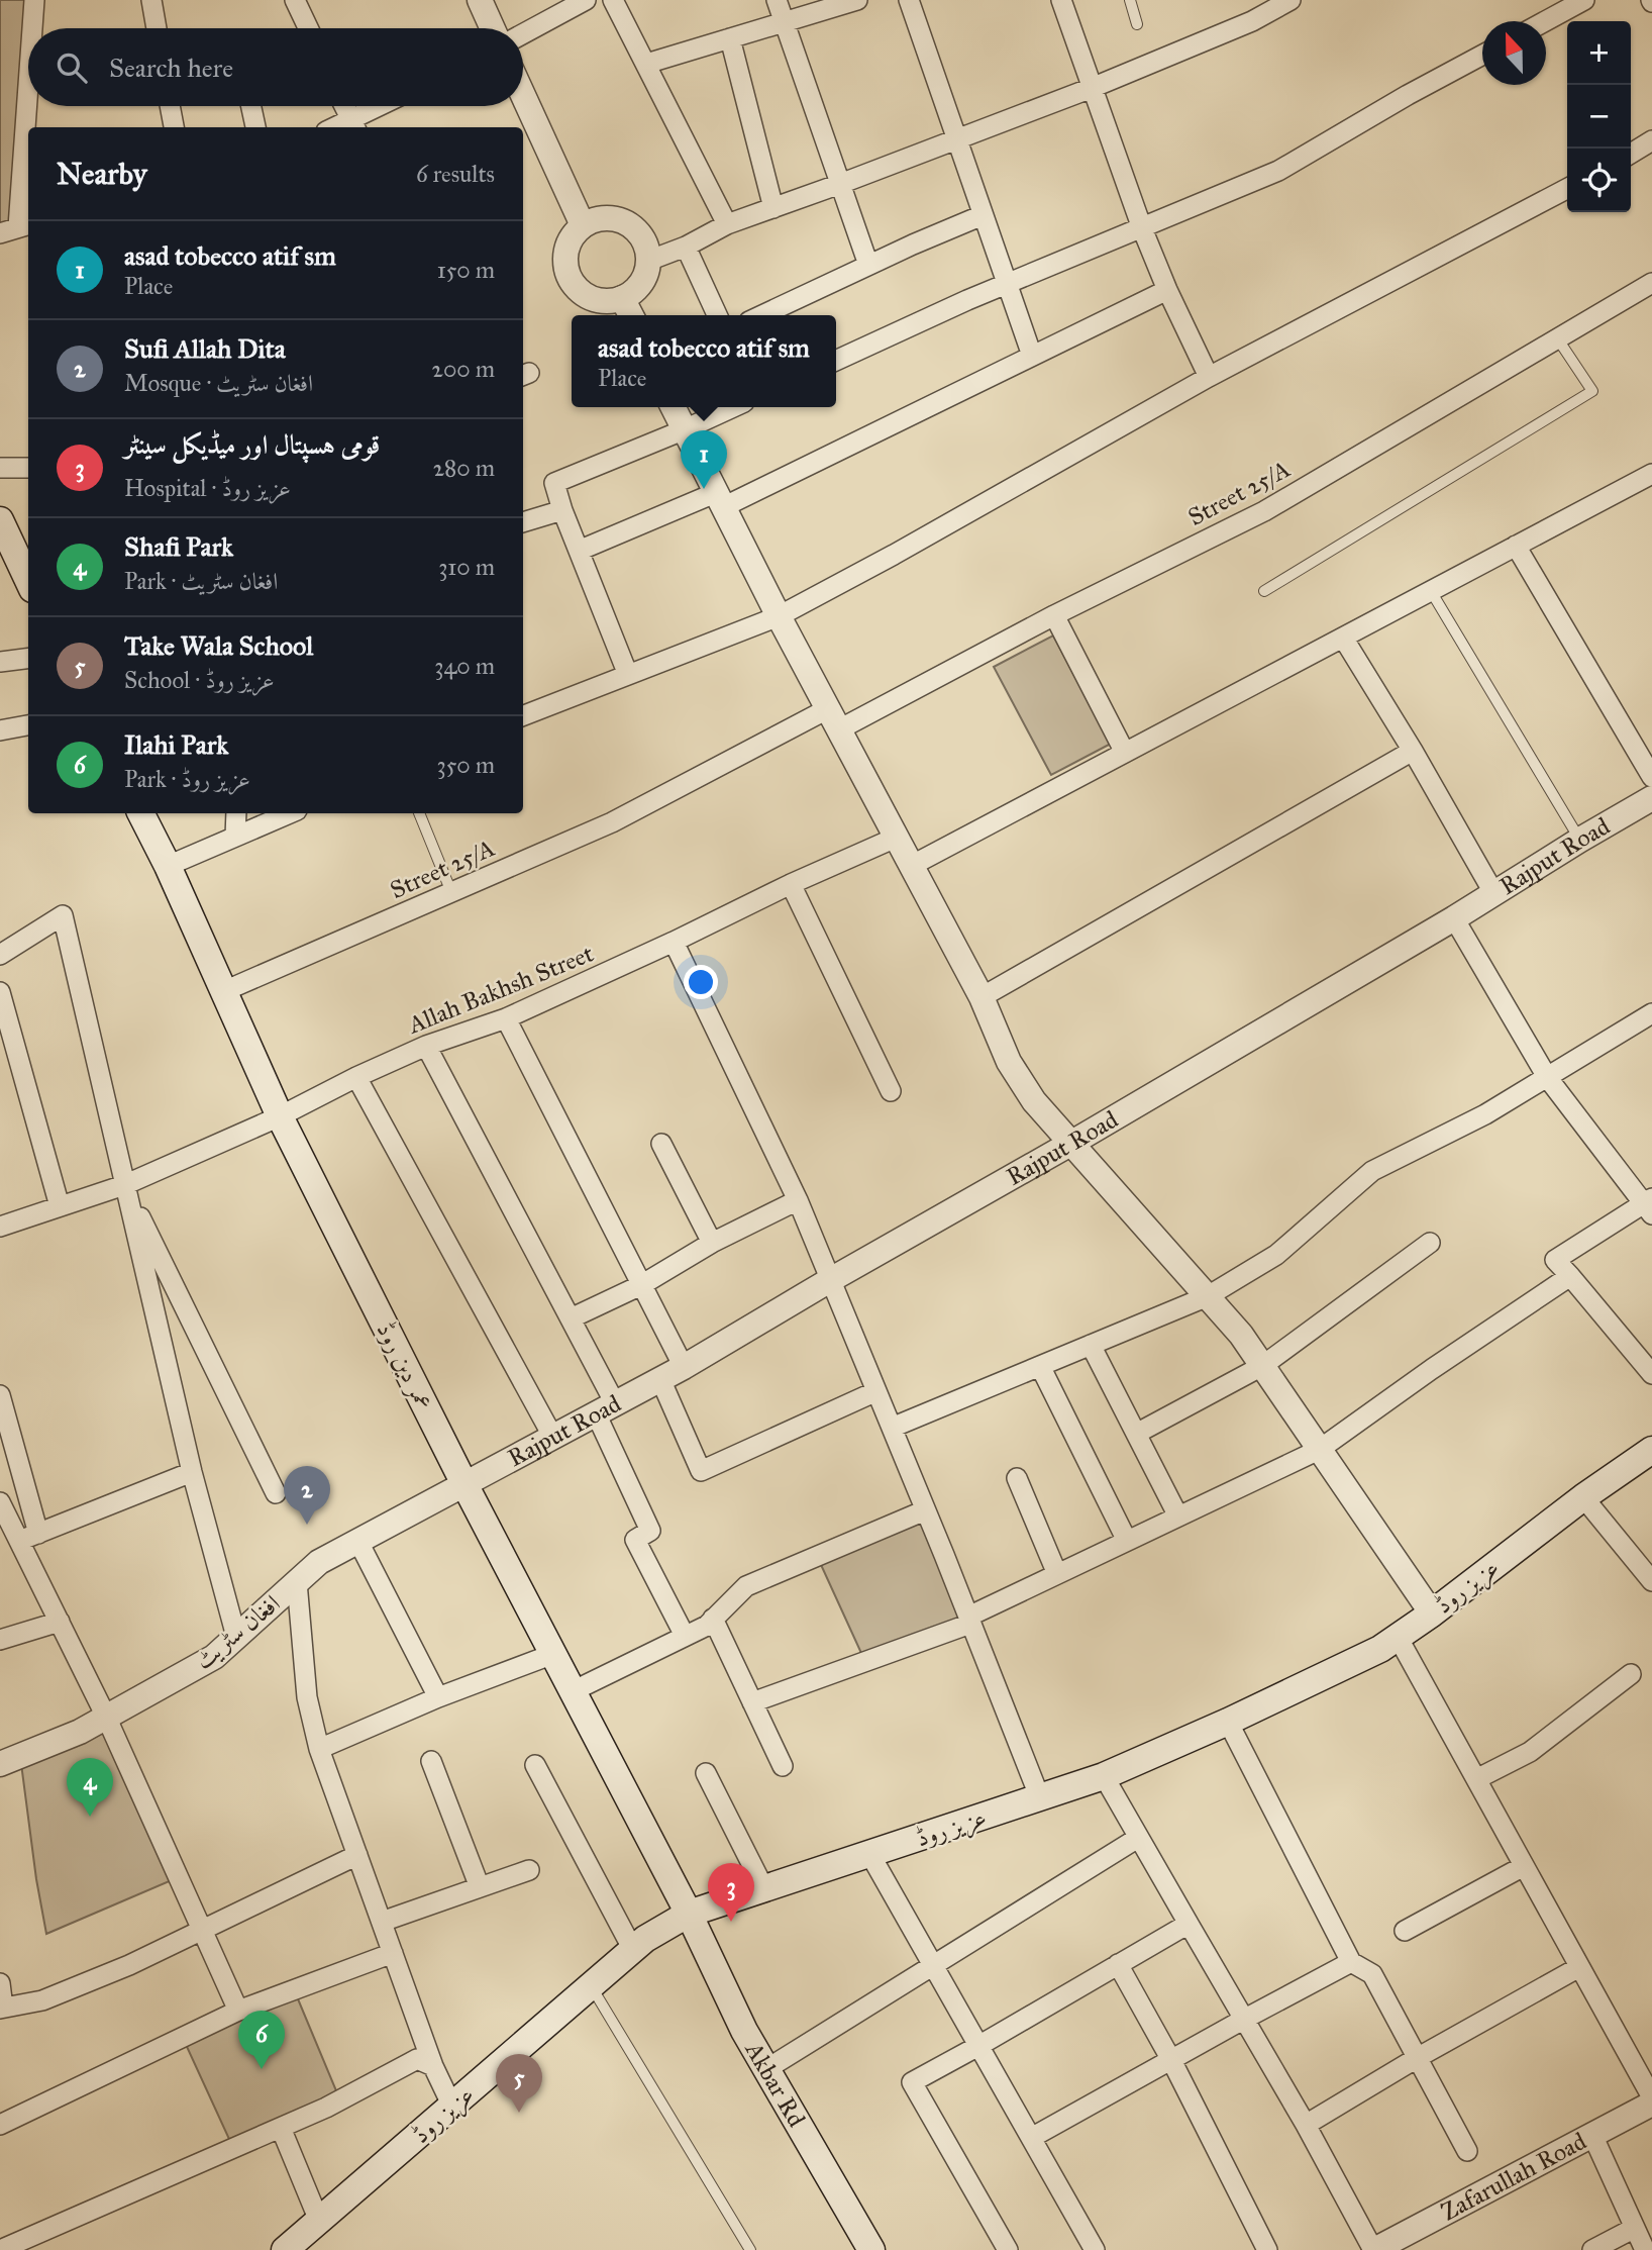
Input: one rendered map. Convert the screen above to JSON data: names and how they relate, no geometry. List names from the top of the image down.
{
  "streets": {
    "main road": ["عمر دین روڈ", "عزیز روڈ", "Akbar Rd"],
    "street": [
      "Street 25/A",
      "Rajput Road",
      "Allah Bakhsh Street",
      "افغان سٹریٹ",
      "Zafarullah Road"
    ]
  },
  "crossings": [
    ["Street 25/A", "عمر دین روڈ"],
    ["Rajput Road", "عمر دین روڈ"],
    ["Rajput Road", "افغان سٹریٹ"],
    ["Allah Bakhsh Street", "عمر دین روڈ"],
    ["عمر دین روڈ", "عزیز روڈ"],
    ["عمر دین روڈ", "افغان سٹریٹ"],
    ["عمر دین روڈ", "Akbar Rd"],
    ["عزیز روڈ", "Akbar Rd"]
  ],
  "north": "top",
  "page": {
    "map_buttons": ["+", "−"],
    "search": "Search here",
    "heading": ["Nearby", "6 results"],
    "list": [
      {
        "mark": "1",
        "name": "asad tobecco atif sm",
        "note": "Place",
        "value": "150 m"
      },
      {
        "mark": "2",
        "name": "Sufi Allah Dita",
        "note": "Mosque · افغان سٹریٹ",
        "value": "200 m"
      },
      {
        "mark": "3",
        "name": "قومی ہسپتال اور میڈیکل سینٹر",
        "note": "Hospital · عزیز روڈ",
        "value": "280 m"
      },
      {
        "mark": "4",
        "name": "Shafi Park",
        "note": "Park · افغان سٹریٹ",
        "value": "310 m"
      },
      {
        "mark": "5",
        "name": "Take Wala School",
        "note": "School · عزیز روڈ",
        "value": "340 m"
      },
      {
        "mark": "6",
        "name": "Ilahi Park",
        "note": "Park · عزیز روڈ",
        "value": "350 m"
      }
    ],
    "popup": ["asad tobecco atif sm", "Place"],
    "pins": [
      "1",
      "2",
      "4",
      "3",
      "6",
      "5"
    ]
  }
}
